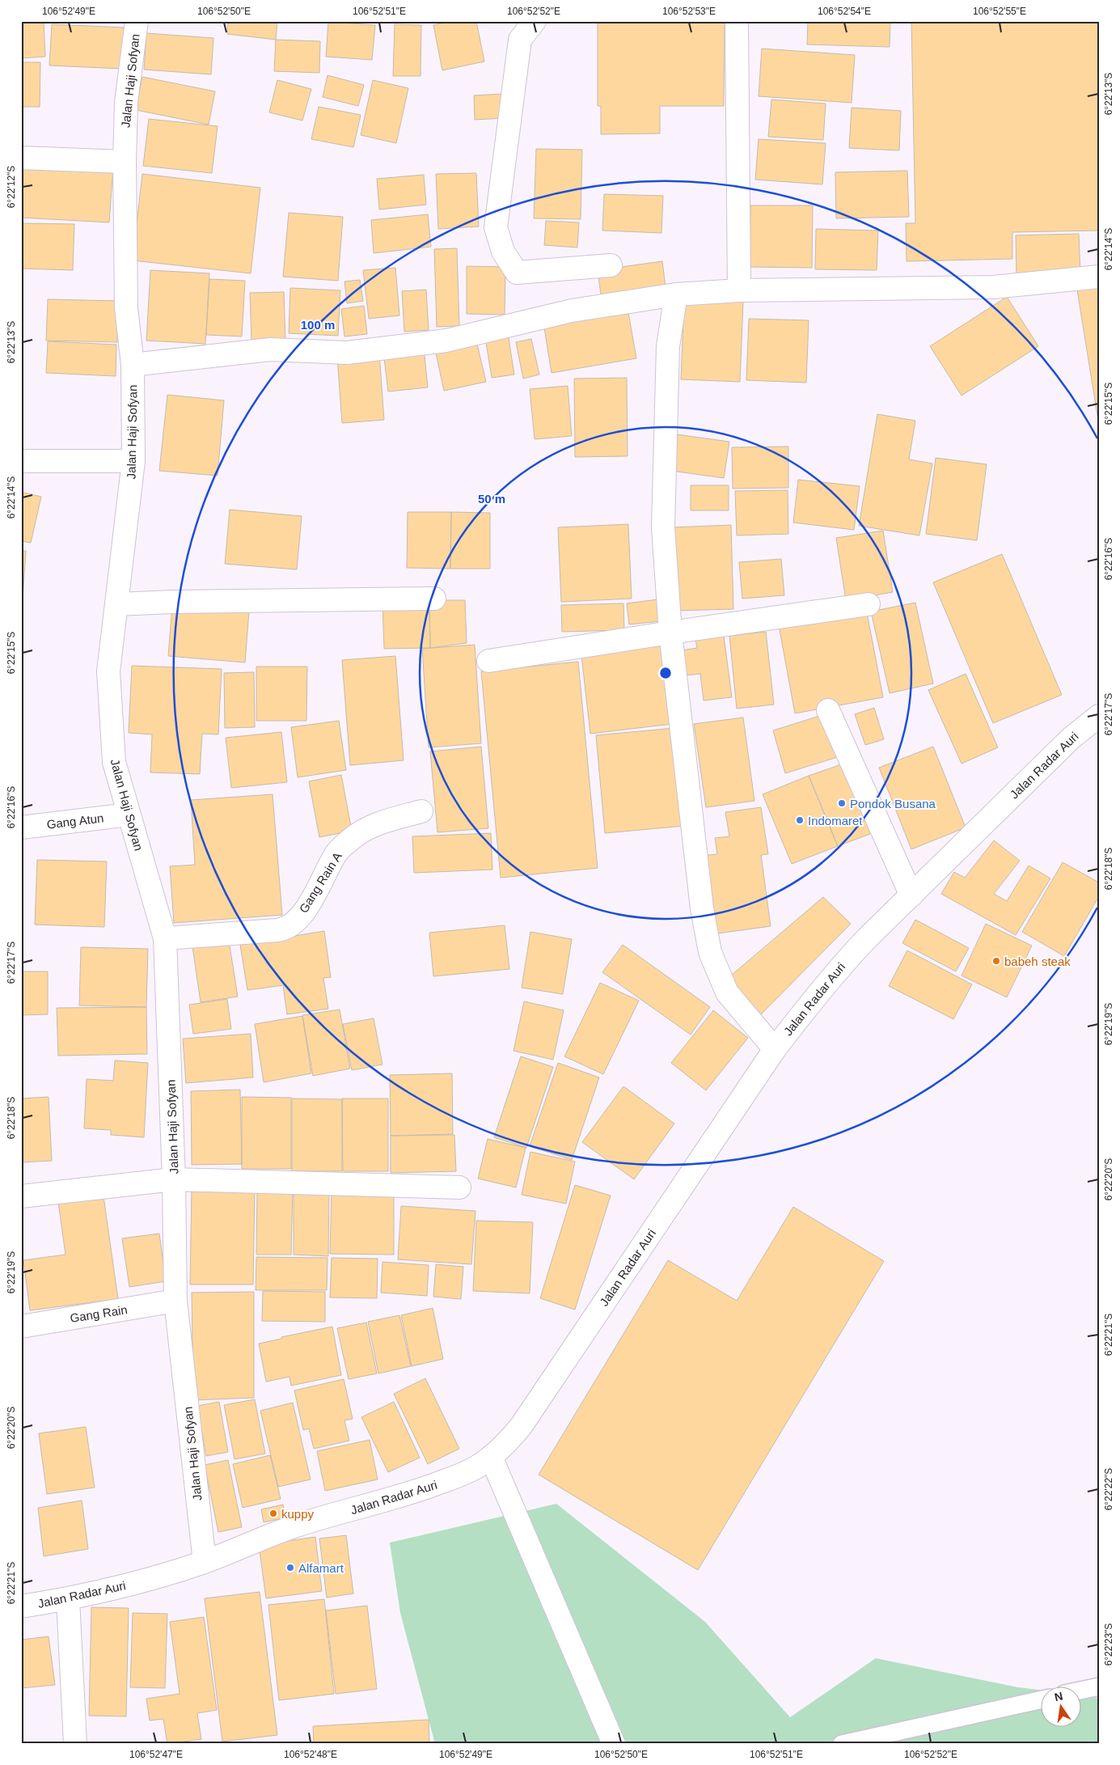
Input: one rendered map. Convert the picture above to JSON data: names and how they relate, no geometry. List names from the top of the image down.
{
  "streets": {
    "street": [
      "Jalan Haji Sofyan",
      "Jalan Radar Auri",
      "Gang Atun",
      "Gang Rain A",
      "Gang Rain"
    ]
  },
  "crossings": [
    ["Jalan Haji Sofyan", "Jalan Radar Auri"],
    ["Jalan Haji Sofyan", "Gang Atun"],
    ["Jalan Haji Sofyan", "Gang Rain A"],
    ["Jalan Haji Sofyan", "Gang Rain"]
  ],
  "places": [
    "Pondok Busana",
    "Indomaret",
    "babeh steak",
    "kuppy",
    "Alfamart"
  ],
  "north": "top",
  "coordinates": [
    "106°52'49\"E",
    "106°52'50\"E",
    "106°52'51\"E",
    "106°52'52\"E",
    "106°52'53\"E",
    "106°52'54\"E",
    "106°52'55\"E",
    "6°22'13\"S",
    "6°22'12\"S",
    "6°22'14\"S",
    "6°22'15\"S",
    "6°22'16\"S",
    "6°22'17\"S",
    "6°22'18\"S",
    "6°22'19\"S",
    "6°22'20\"S",
    "6°22'21\"S",
    "6°22'22\"S",
    "6°22'23\"S",
    "106°52'47\"E",
    "106°52'48\"E"
  ],
  "rings": ["100 m", "50 m"]
}
